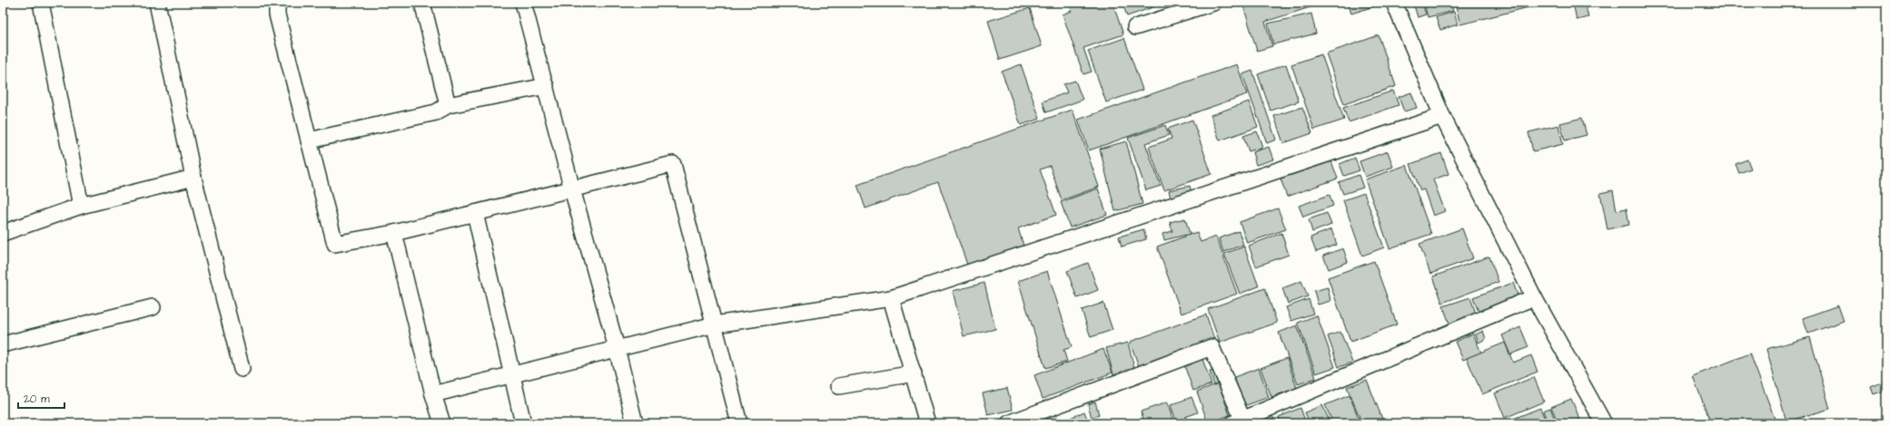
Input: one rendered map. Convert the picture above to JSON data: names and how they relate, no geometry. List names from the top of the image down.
{
  "scale_bar": "20 m"
}
